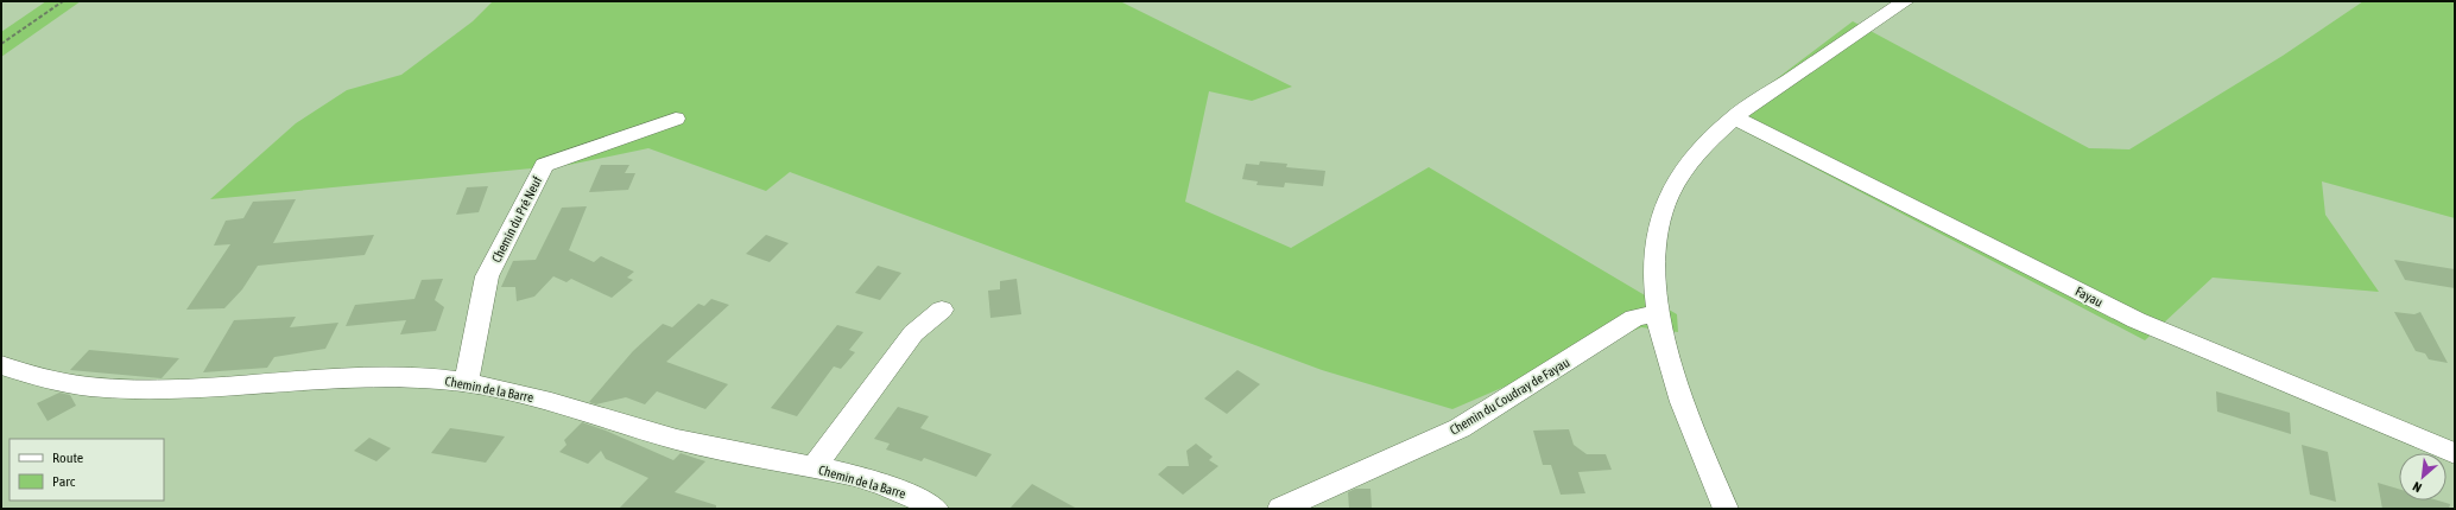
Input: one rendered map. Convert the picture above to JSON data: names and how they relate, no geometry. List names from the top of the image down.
{
  "streets": {
    "street": [
      "Chemin du Pré Neuf",
      "Fayau",
      "Chemin de la Barre",
      "Chemin du Coudray de Fayau"
    ]
  },
  "crossings": [
    ["Chemin du Pré Neuf", "Chemin de la Barre"]
  ],
  "legend": ["Route", "Parc"],
  "north": "bottom left"
}
